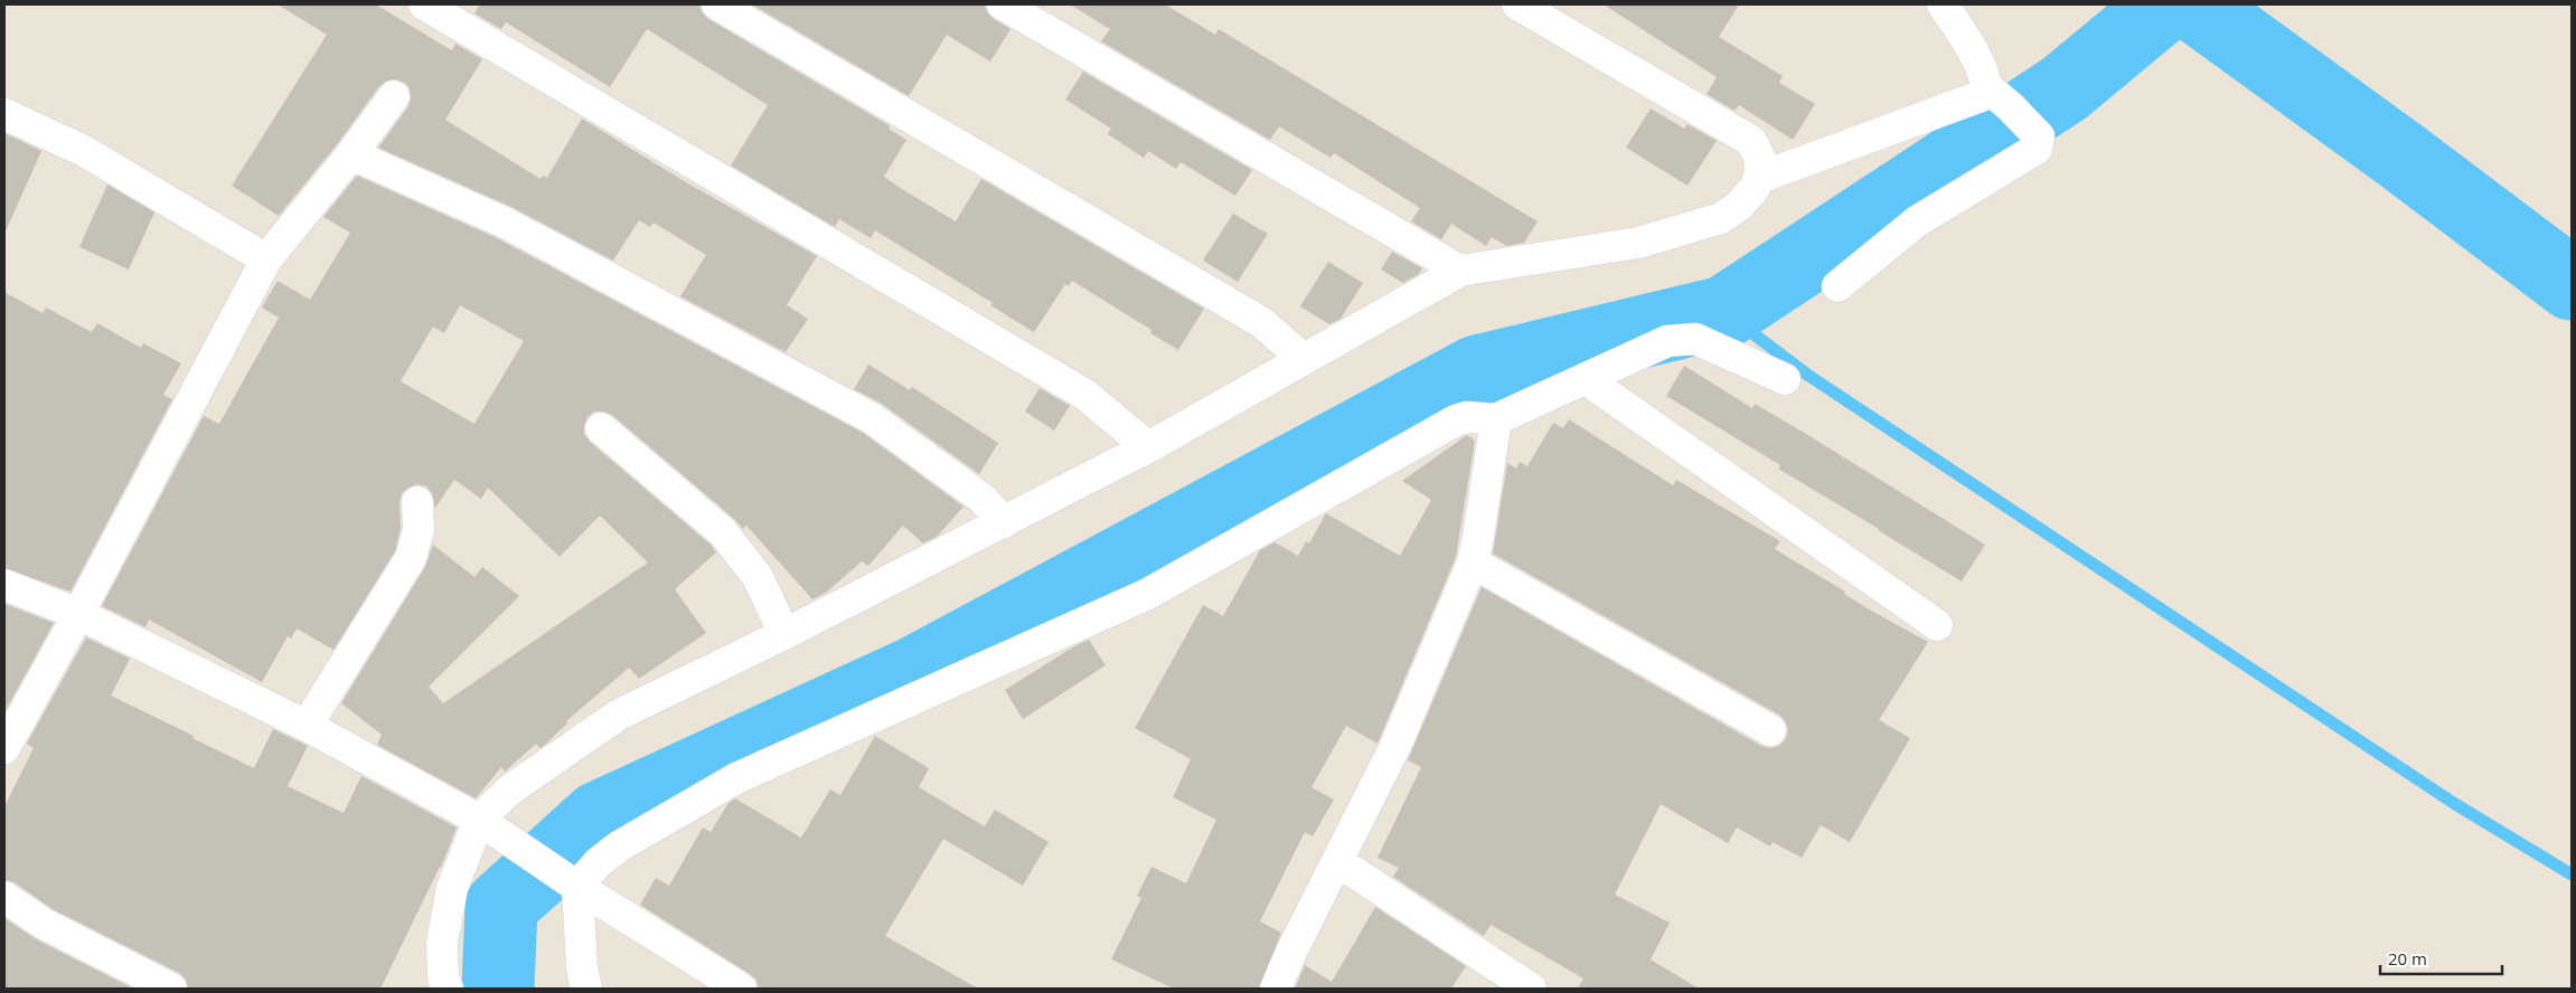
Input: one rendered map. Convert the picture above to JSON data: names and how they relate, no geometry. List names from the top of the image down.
{
  "scale_bar": "20 m"
}
